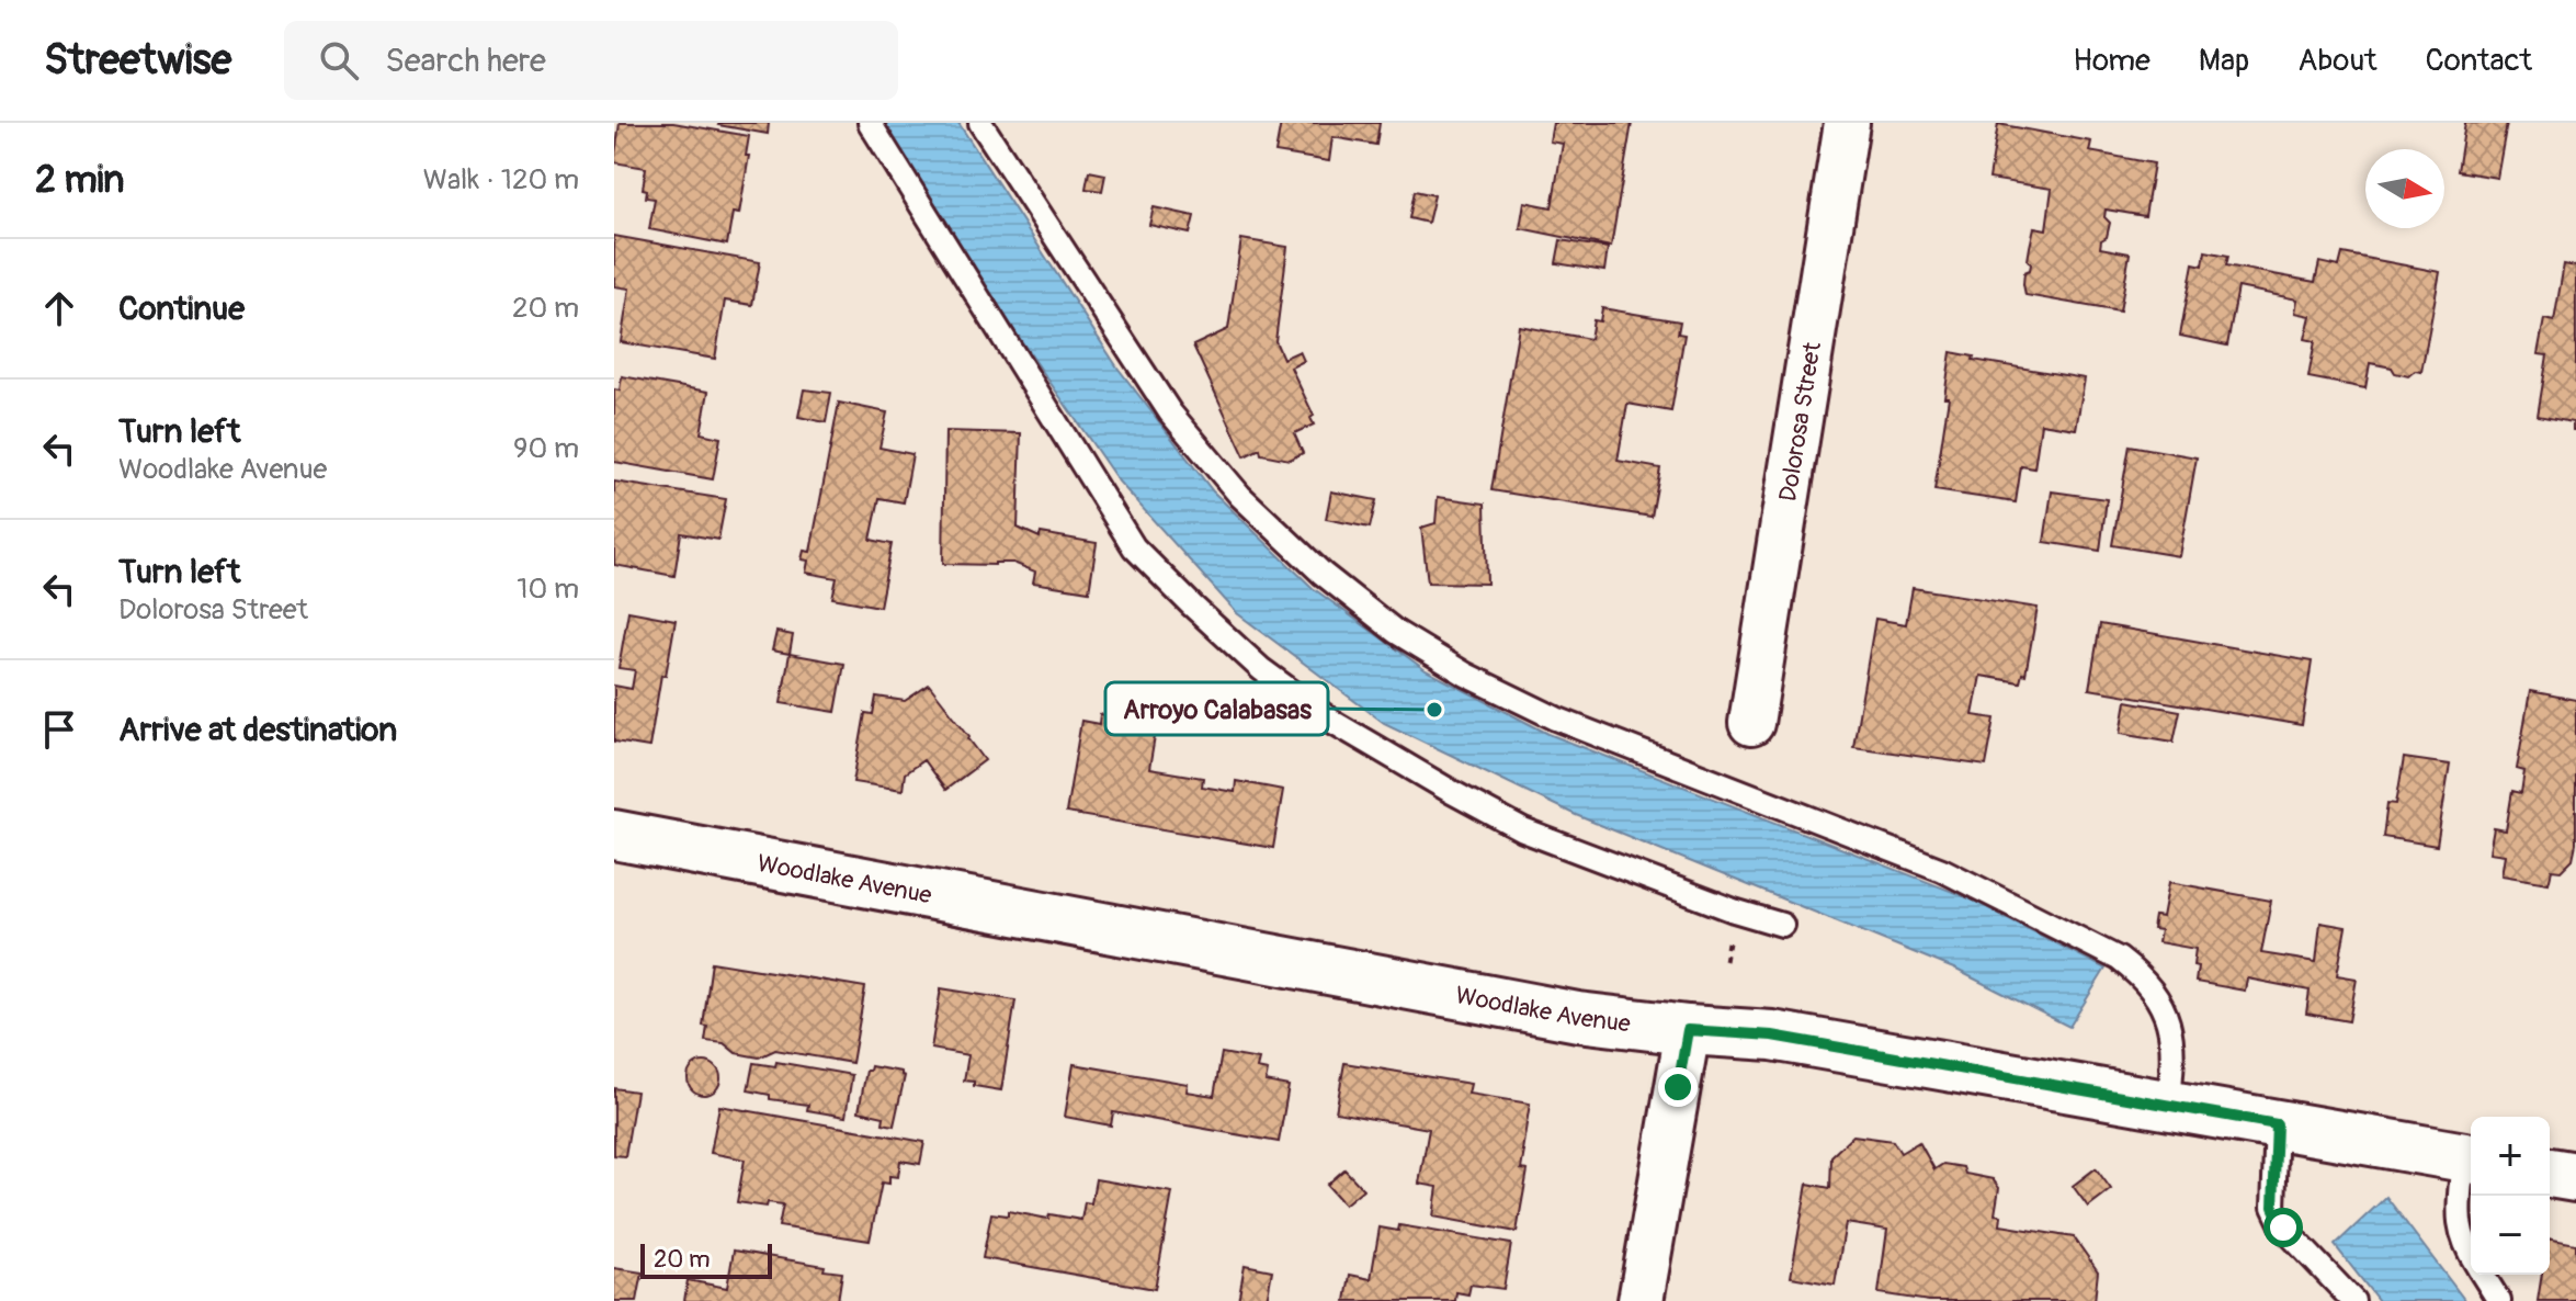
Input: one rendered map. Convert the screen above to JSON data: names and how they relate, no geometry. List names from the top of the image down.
{
  "streets": {
    "street": ["Dolorosa Street", "Woodlake Avenue"]
  },
  "places": ["Arroyo Calabasas"],
  "scale_bar": "20 m",
  "north": "right",
  "page": {
    "header": "Streetwise",
    "search": "Search here",
    "nav": [
      "Home",
      "Map",
      "About",
      "Contact"
    ],
    "heading": ["2 min", "Walk · 120 m"],
    "list": [
      ["Continue", "20 m"],
      ["Turn left", "Woodlake Avenue", "90 m"],
      ["Turn left", "Dolorosa Street", "10 m"],
      "Arrive at destination"
    ],
    "map_buttons": ["+", "−"],
    "scale": "20 m"
  }
}
